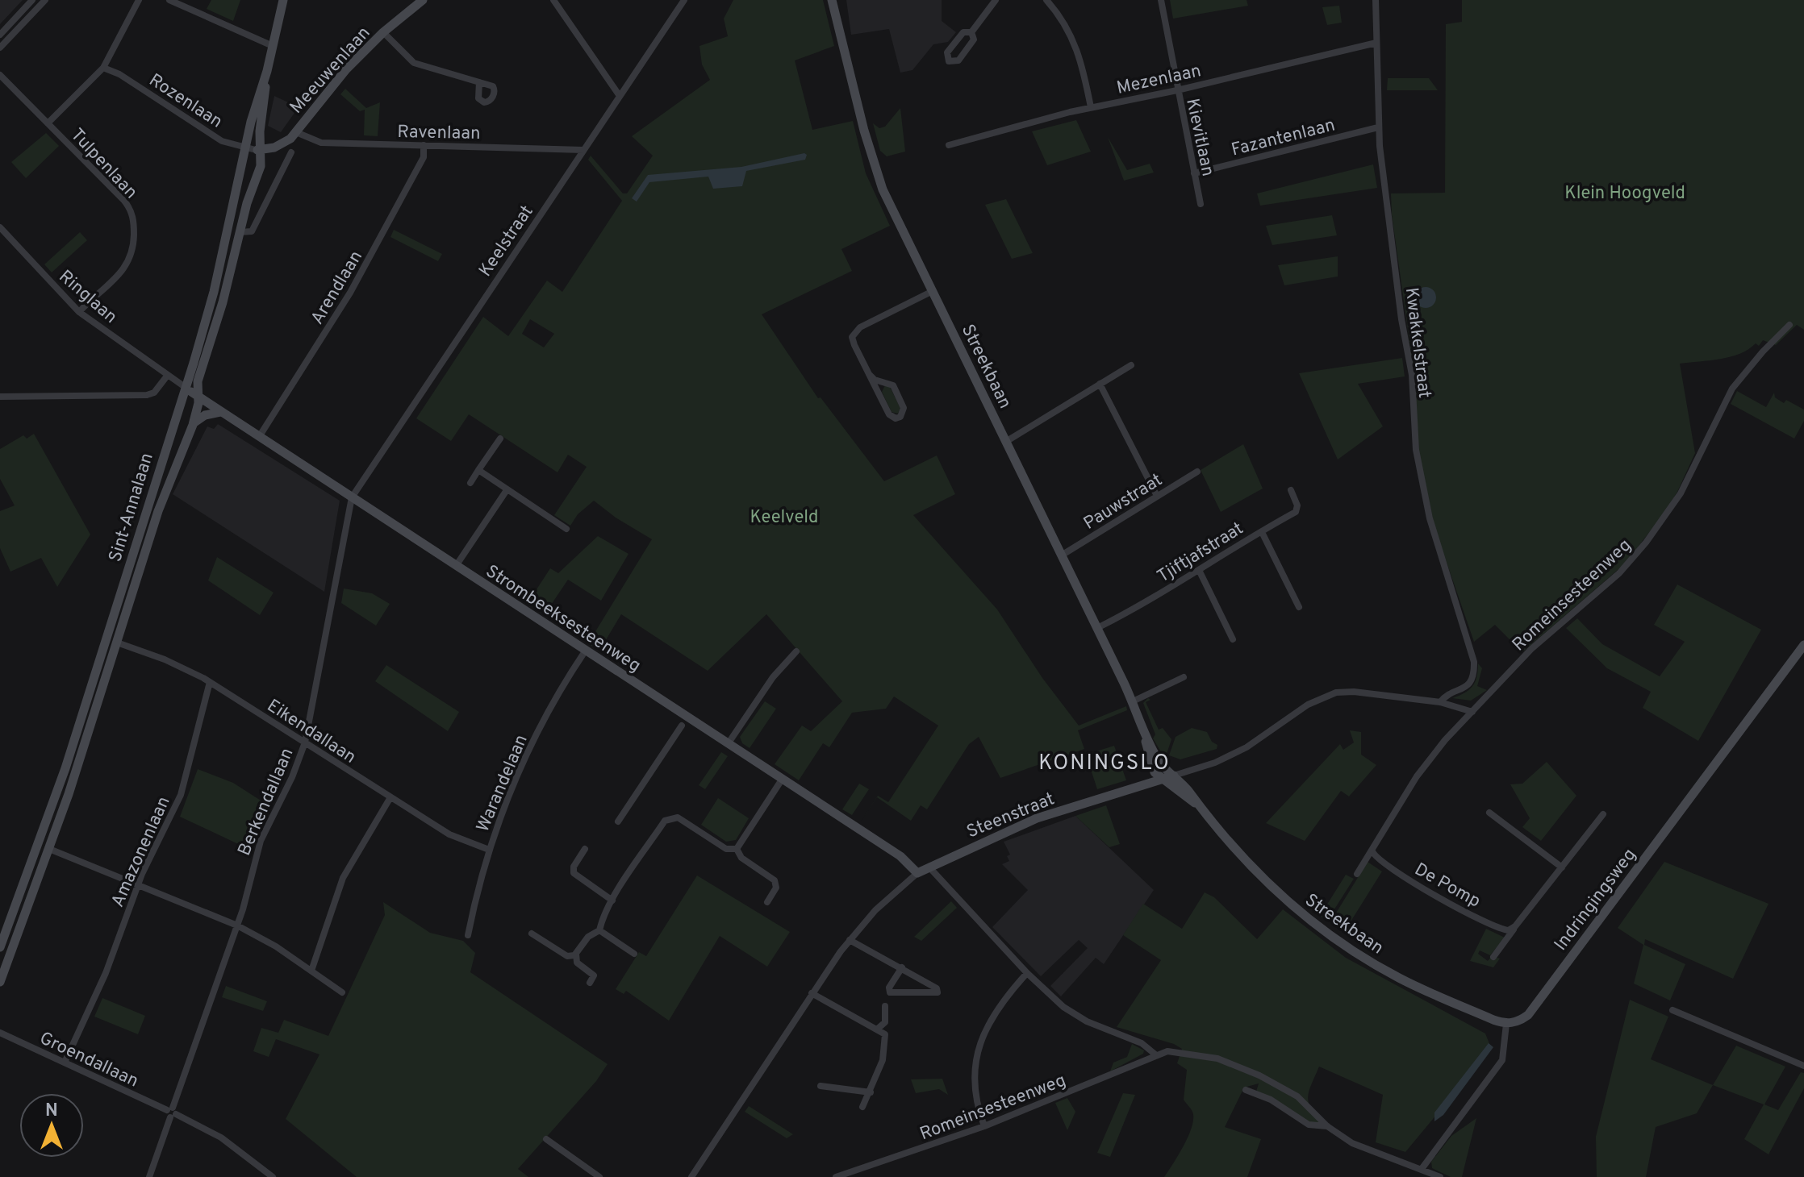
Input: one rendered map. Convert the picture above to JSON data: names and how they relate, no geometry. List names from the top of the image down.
{
  "streets": {
    "street": [
      "Meeuwenlaan",
      "Mezenlaan",
      "Rozenlaan",
      "Ravenlaan",
      "Fazantenlaan",
      "Kievitlaan",
      "Tulpenlaan",
      "Keelstraat",
      "Arendlaan",
      "Ringlaan",
      "Kwakkelstraat",
      "Streekbaan",
      "Pauwstraat",
      "Sint-Annalaan",
      "Tjiftjafstraat",
      "Romeinsesteenweg",
      "Strombeeksesteenweg",
      "Eikendallaan",
      "Warandelaan",
      "Berkendallaan",
      "Steenstraat",
      "Amazonenlaan",
      "De Pomp",
      "Indringingsweg",
      "Groendallaan"
    ]
  },
  "crossings": [
    ["Meeuwenlaan", "Rozenlaan"],
    ["Meeuwenlaan", "Ravenlaan"],
    ["Meeuwenlaan", "Sint-Annalaan"],
    ["Mezenlaan", "Kievitlaan"],
    ["Mezenlaan", "Kwakkelstraat"],
    ["Rozenlaan", "Sint-Annalaan"],
    ["Ravenlaan", "Keelstraat"],
    ["Ravenlaan", "Arendlaan"],
    ["Fazantenlaan", "Kievitlaan"],
    ["Fazantenlaan", "Kwakkelstraat"],
    ["Tulpenlaan", "Ringlaan"],
    ["Keelstraat", "Strombeeksesteenweg"],
    ["Keelstraat", "Berkendallaan"],
    ["Arendlaan", "Strombeeksesteenweg"],
    ["Ringlaan", "Sint-Annalaan"],
    ["Ringlaan", "Strombeeksesteenweg"],
    ["Kwakkelstraat", "Steenstraat"],
    ["Streekbaan", "Pauwstraat"],
    ["Streekbaan", "Tjiftjafstraat"],
    ["Streekbaan", "Steenstraat"],
    ["Streekbaan", "Indringingsweg"],
    ["Sint-Annalaan", "Strombeeksesteenweg"],
    ["Sint-Annalaan", "Eikendallaan"],
    ["Romeinsesteenweg", "Steenstraat"],
    ["Romeinsesteenweg", "De Pomp"],
    ["Strombeeksesteenweg", "Warandelaan"],
    ["Strombeeksesteenweg", "Berkendallaan"],
    ["Strombeeksesteenweg", "Steenstraat"],
    ["Eikendallaan", "Warandelaan"],
    ["Eikendallaan", "Berkendallaan"],
    ["Eikendallaan", "Amazonenlaan"],
    ["Berkendallaan", "Groendallaan"],
    ["Amazonenlaan", "Groendallaan"]
  ],
  "districts": ["KONINGSLO"],
  "parks": ["Klein Hoogveld", "Keelveld"],
  "north": "top"
}
